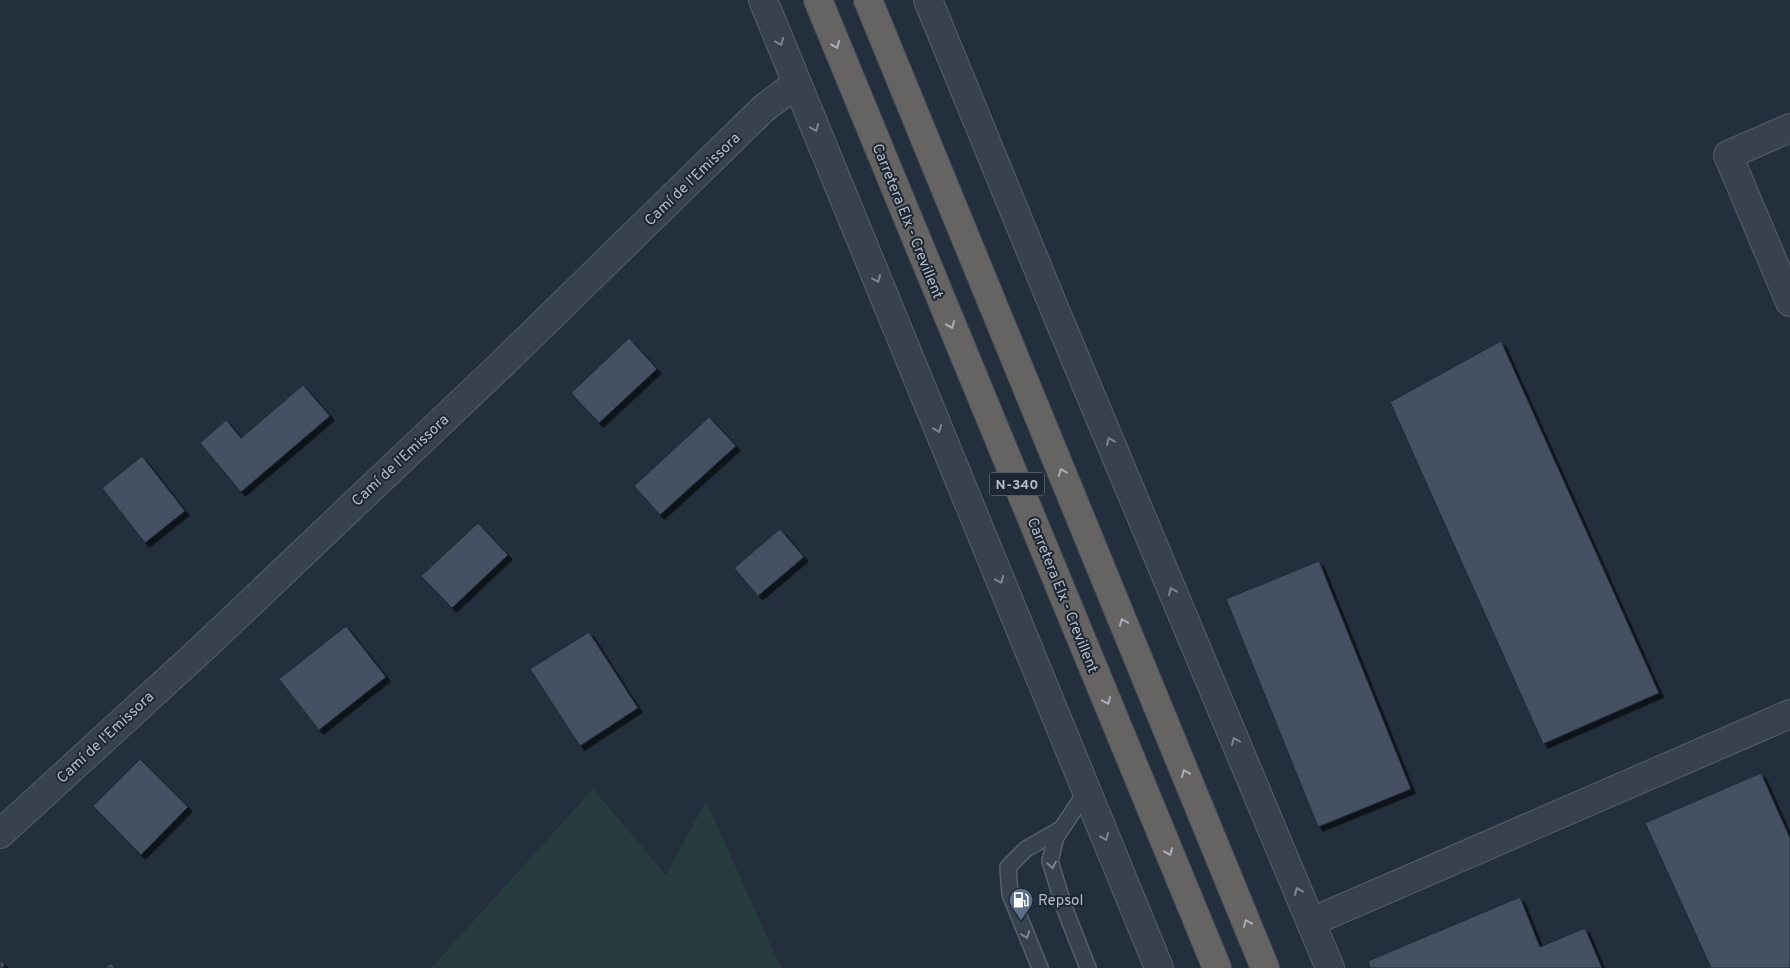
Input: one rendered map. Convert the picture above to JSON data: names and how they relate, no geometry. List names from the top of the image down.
{
  "streets": {
    "highway": ["Carretera Elx - Crevillent", "N-340"],
    "street": ["Camí de l'Emissora"]
  },
  "places": {
    "fuel station": ["Repsol"]
  }
}
